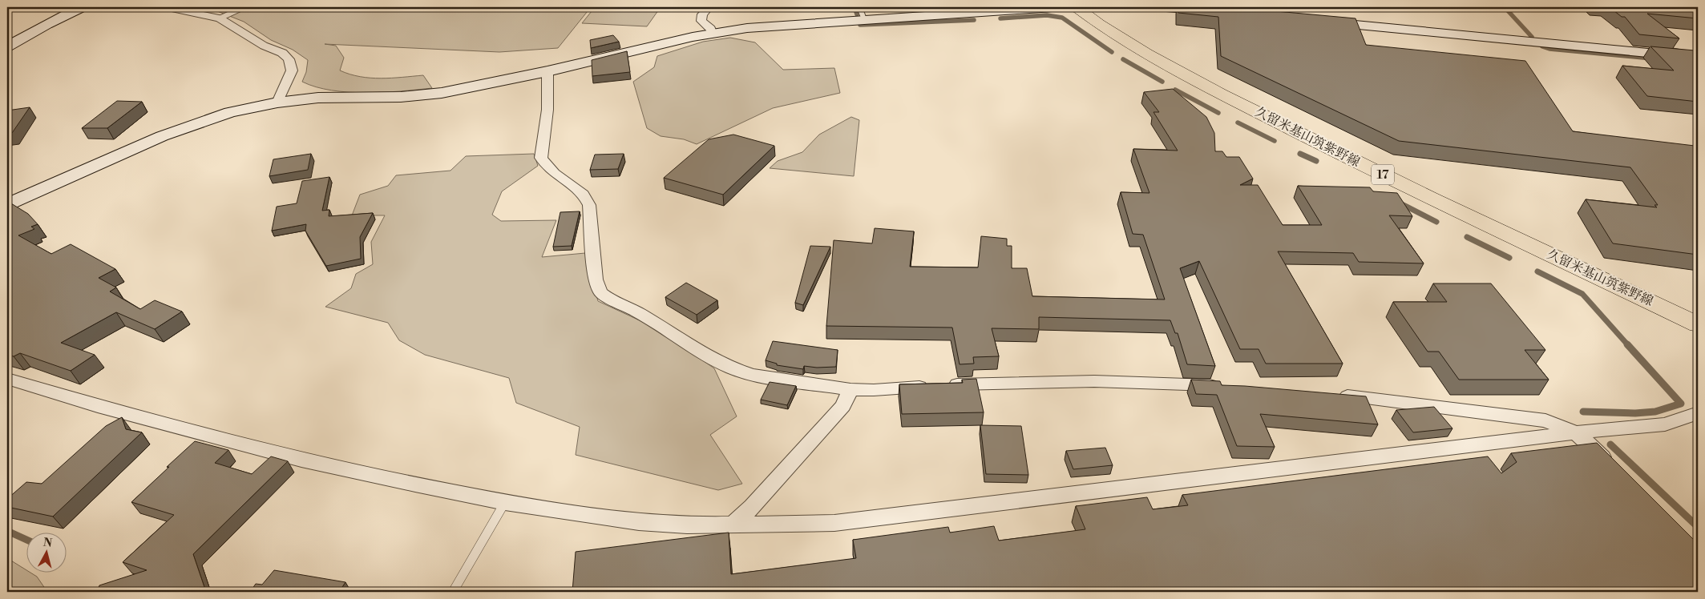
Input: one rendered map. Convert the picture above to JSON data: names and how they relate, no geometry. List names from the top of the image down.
{
  "streets": {
    "main road": ["久留米基山筑紫野線", "17"]
  },
  "north": "top"
}
